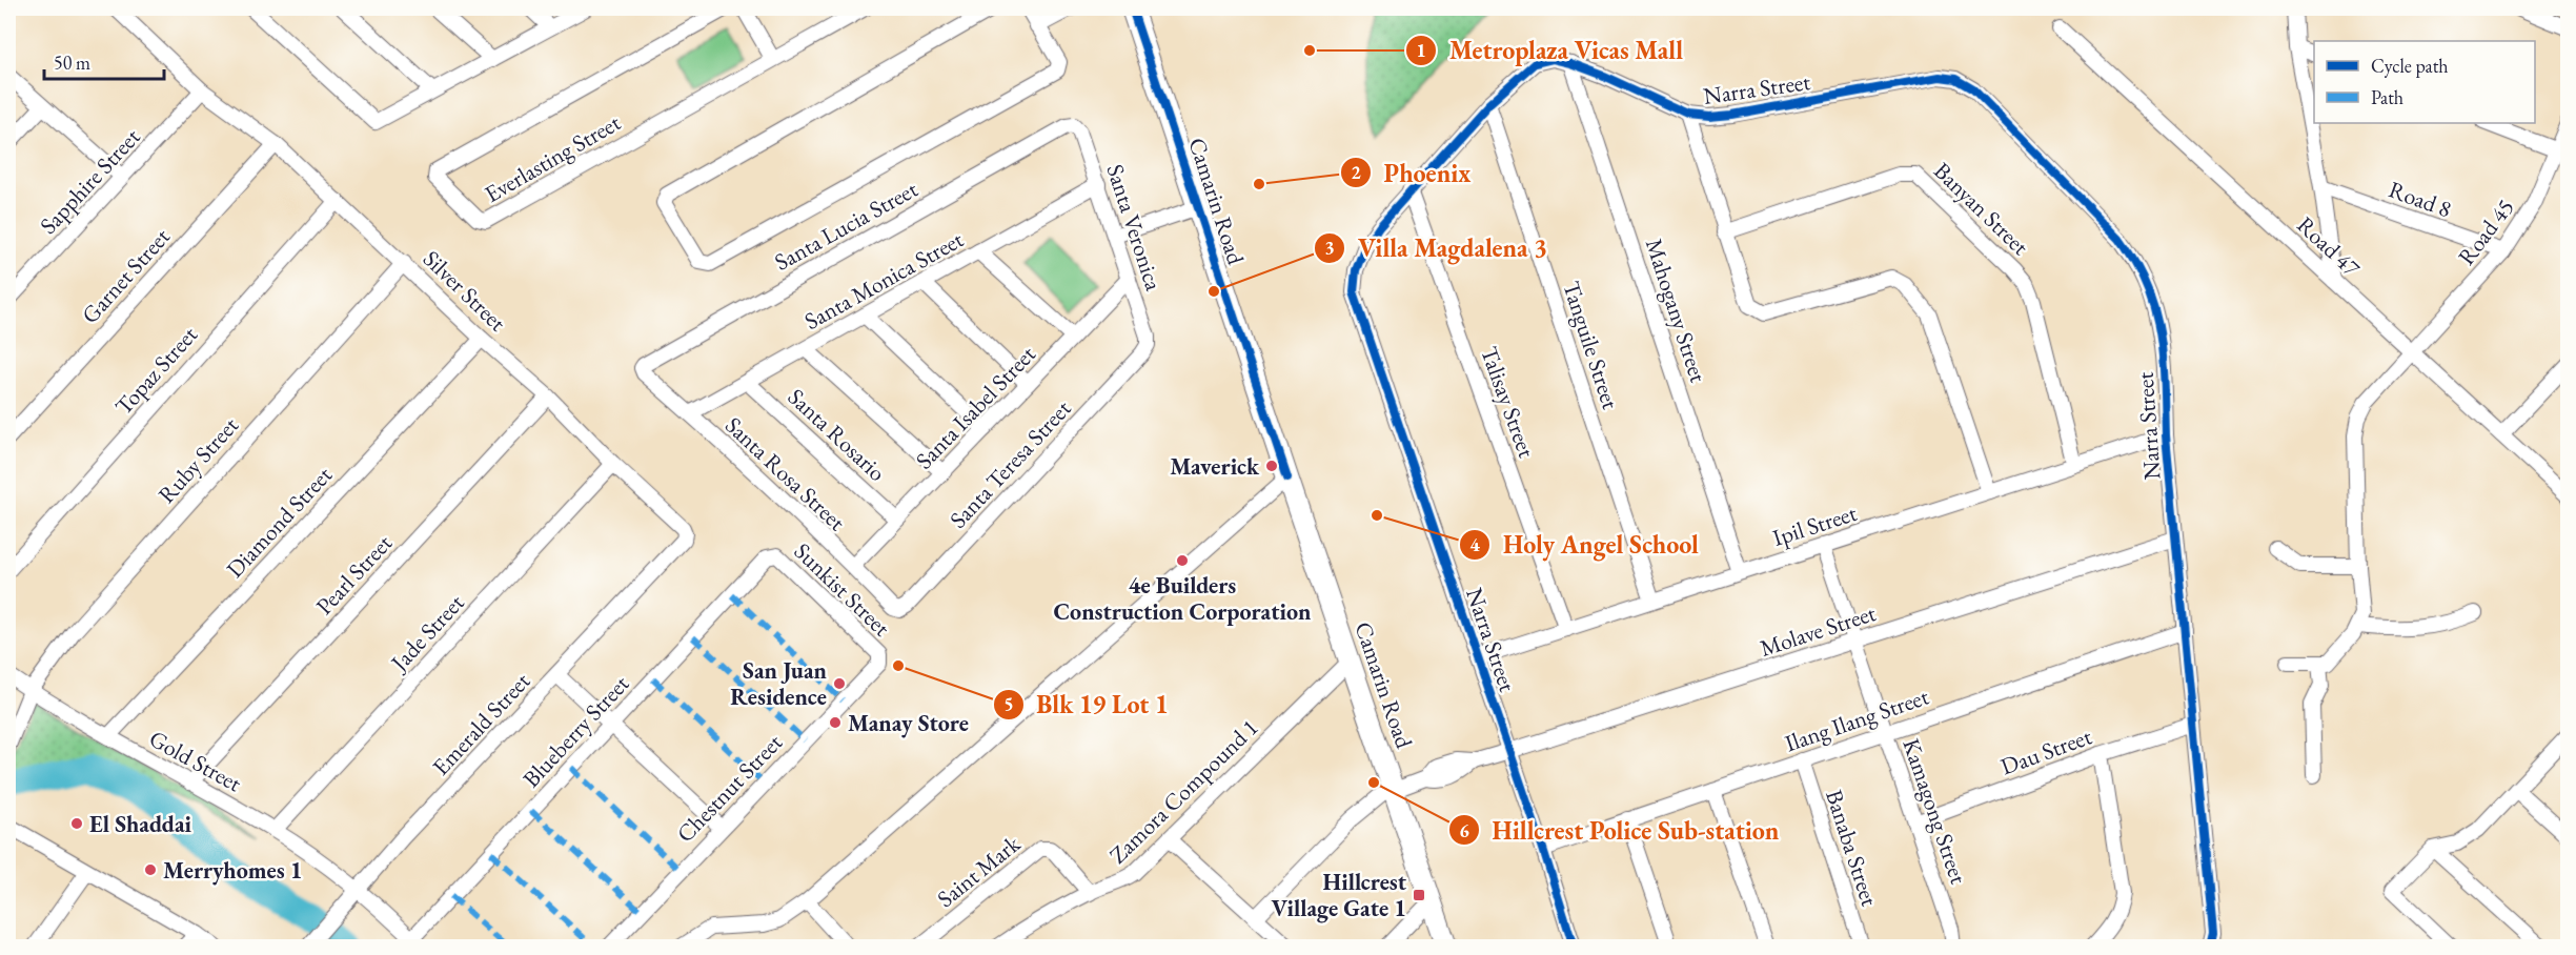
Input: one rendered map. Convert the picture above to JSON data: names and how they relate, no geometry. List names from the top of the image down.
{
  "streets": {
    "main road": ["Camarin Road"],
    "street": [
      "Narra Street",
      "Everlasting Street",
      "Sapphire Street",
      "Road 8",
      "Banyan Street",
      "Santa Lucia Street",
      "Santa Veronica",
      "Road 45",
      "Road 47",
      "Garnet Street",
      "Santa Monica Street",
      "Silver Street",
      "Mahogany Street",
      "Tanguile Street",
      "Topaz Street",
      "Talisay Street",
      "Santa Isabel Street",
      "Santa Rosario",
      "Ruby Street",
      "Santa Teresa Street",
      "Santa Rosa Street",
      "Diamond Street",
      "Ipil Street",
      "Pearl Street",
      "Sunkist Street",
      "Molave Street",
      "Jade Street",
      "Ilang Ilang Street",
      "Emerald Street",
      "Blueberry Street",
      "Dau Street",
      "Gold Street",
      "Chestnut Street",
      "Zamora Compound 1",
      "Kamagong Street",
      "Banaba Street",
      "Saint Mark"
    ]
  },
  "crossings": [
    ["Narra Street", "Mahogany Street"],
    ["Narra Street", "Tanguile Street"],
    ["Narra Street", "Talisay Street"],
    ["Narra Street", "Ipil Street"],
    ["Narra Street", "Molave Street"],
    ["Narra Street", "Ilang Ilang Street"],
    ["Narra Street", "Dau Street"],
    ["Sapphire Street", "Silver Street"],
    ["Road 8", "Road 45"],
    ["Camarin Road", "Molave Street"],
    ["Camarin Road", "Zamora Compound 1"],
    ["Banyan Street", "Ipil Street"],
    ["Santa Lucia Street", "Santa Veronica"],
    ["Santa Lucia Street", "Santa Rosa Street"],
    ["Santa Veronica", "Santa Monica Street"],
    ["Santa Veronica", "Santa Isabel Street"],
    ["Santa Veronica", "Santa Teresa Street"],
    ["Road 45", "Road 47"],
    ["Garnet Street", "Silver Street"],
    ["Santa Monica Street", "Santa Rosario"],
    ["Santa Monica Street", "Santa Rosa Street"],
    ["Silver Street", "Topaz Street"],
    ["Silver Street", "Ruby Street"],
    ["Silver Street", "Diamond Street"],
    ["Silver Street", "Pearl Street"],
    ["Silver Street", "Jade Street"],
    ["Silver Street", "Emerald Street"],
    ["Mahogany Street", "Ipil Street"],
    ["Tanguile Street", "Ipil Street"],
    ["Talisay Street", "Ipil Street"],
    ["Santa Isabel Street", "Santa Rosario"],
    ["Santa Isabel Street", "Santa Rosa Street"],
    ["Ruby Street", "Gold Street"],
    ["Santa Teresa Street", "Santa Rosa Street"],
    ["Diamond Street", "Gold Street"],
    ["Ipil Street", "Kamagong Street"],
    ["Pearl Street", "Gold Street"],
    ["Sunkist Street", "Blueberry Street"],
    ["Sunkist Street", "Chestnut Street"],
    ["Molave Street", "Kamagong Street"],
    ["Jade Street", "Gold Street"],
    ["Ilang Ilang Street", "Kamagong Street"],
    ["Ilang Ilang Street", "Banaba Street"],
    ["Emerald Street", "Gold Street"],
    ["Blueberry Street", "Gold Street"],
    ["Dau Street", "Kamagong Street"],
    ["Zamora Compound 1", "Saint Mark"]
  ],
  "places": {
    "other": [
      "Metroplaza Vicas Mall",
      "Phoenix",
      "Villa Magdalena 3",
      "Maverick",
      "Holy Angel School",
      "4e Builders Construction Corporation",
      "Blk 19 Lot 1",
      "San Juan Residence",
      "Manay Store",
      "Hillcrest Police Sub-station",
      "El Shaddai",
      "Merryhomes 1"
    ],
    "transit": ["Hillcrest Village Gate 1"]
  },
  "legend": ["Cycle path", "Path"],
  "scale_bar": "50 m"
}
